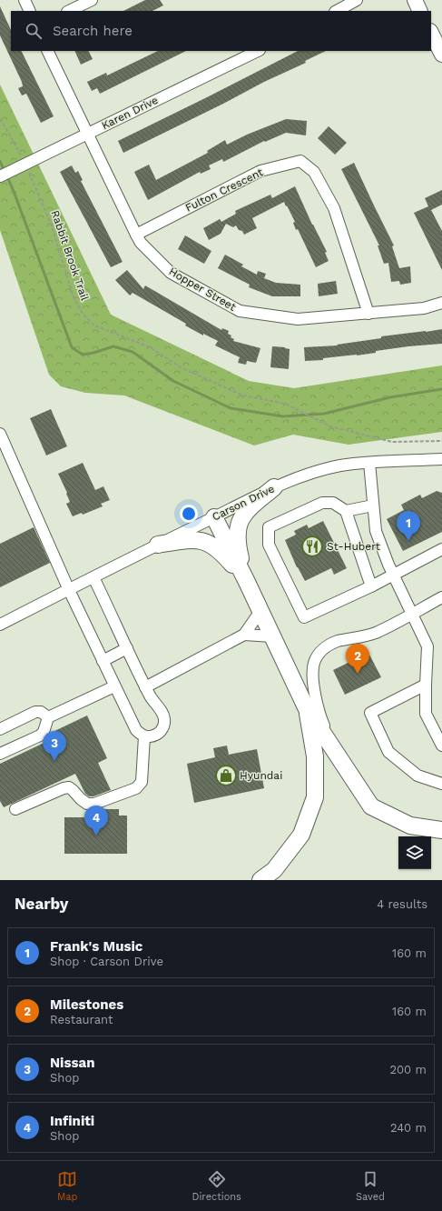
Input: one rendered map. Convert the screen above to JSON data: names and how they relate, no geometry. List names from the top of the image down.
{
  "streets": {
    "street": [
      "Karen Drive",
      "Fulton Crescent",
      "Hopper Street",
      "Carson Drive"
    ],
    "path": ["Rabbit Brook Trail"]
  },
  "crossings": [
    ["Karen Drive", "Rabbit Brook Trail"],
    ["Karen Drive", "Hopper Street"],
    ["Fulton Crescent", "Hopper Street"]
  ],
  "places": {
    "restaurant": ["St-Hubert"],
    "shop": ["Hyundai"]
  },
  "page": {
    "search": "Search here",
    "pins": [
      "1",
      "2",
      "3",
      "4"
    ],
    "heading": ["Nearby", "4 results"],
    "list": [
      {
        "mark": "1",
        "name": "Frank's Music",
        "note": "Shop · Carson Drive",
        "value": "160 m"
      },
      {
        "mark": "2",
        "name": "Milestones",
        "note": "Restaurant",
        "value": "160 m"
      },
      {
        "mark": "3",
        "name": "Nissan",
        "note": "Shop",
        "value": "200 m"
      },
      {
        "mark": "4",
        "name": "Infiniti",
        "note": "Shop",
        "value": "240 m"
      }
    ],
    "nav": ["Map", "Directions", "Saved"]
  }
}
